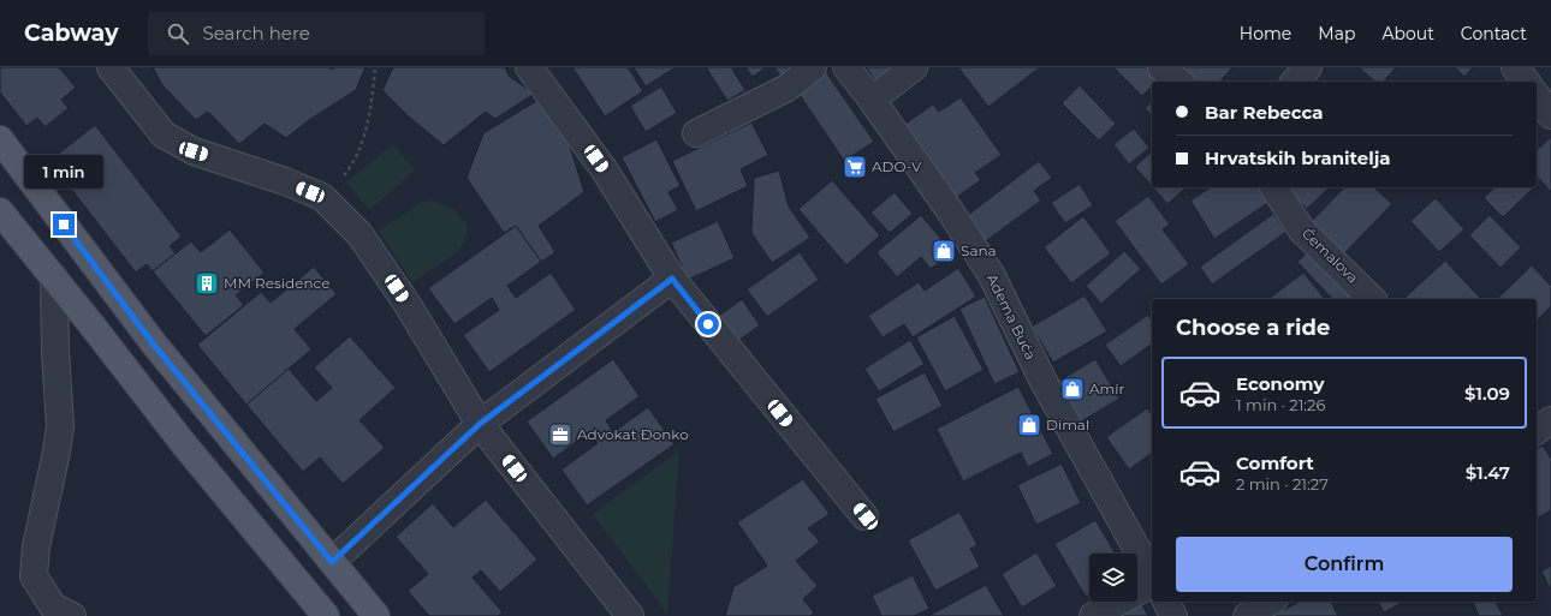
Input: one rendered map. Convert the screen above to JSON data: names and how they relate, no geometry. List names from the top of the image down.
{
  "streets": {
    "street": ["Ćemalova", "Adema Buća"]
  },
  "places": {
    "supermarket": ["ADO-V"],
    "shop": ["Sana", "Amir", "Dimal"],
    "building": ["MM Residence"],
    "office": ["Advokat Đonko"]
  },
  "page": {
    "header": "Cabway",
    "search": "Search here",
    "nav": [
      "Home",
      "Map",
      "About",
      "Contact"
    ],
    "banner": ["Bar Rebecca", "Hrvatskih branitelja"],
    "bubble": "1 min",
    "heading": "Choose a ride",
    "list": [
      {
        "name": "Economy",
        "note": "1 min · 21:26",
        "value": "$1.09"
      },
      {
        "name": "Comfort",
        "note": "2 min · 21:27",
        "value": "$1.47"
      }
    ],
    "buttons": "Confirm"
  }
}
